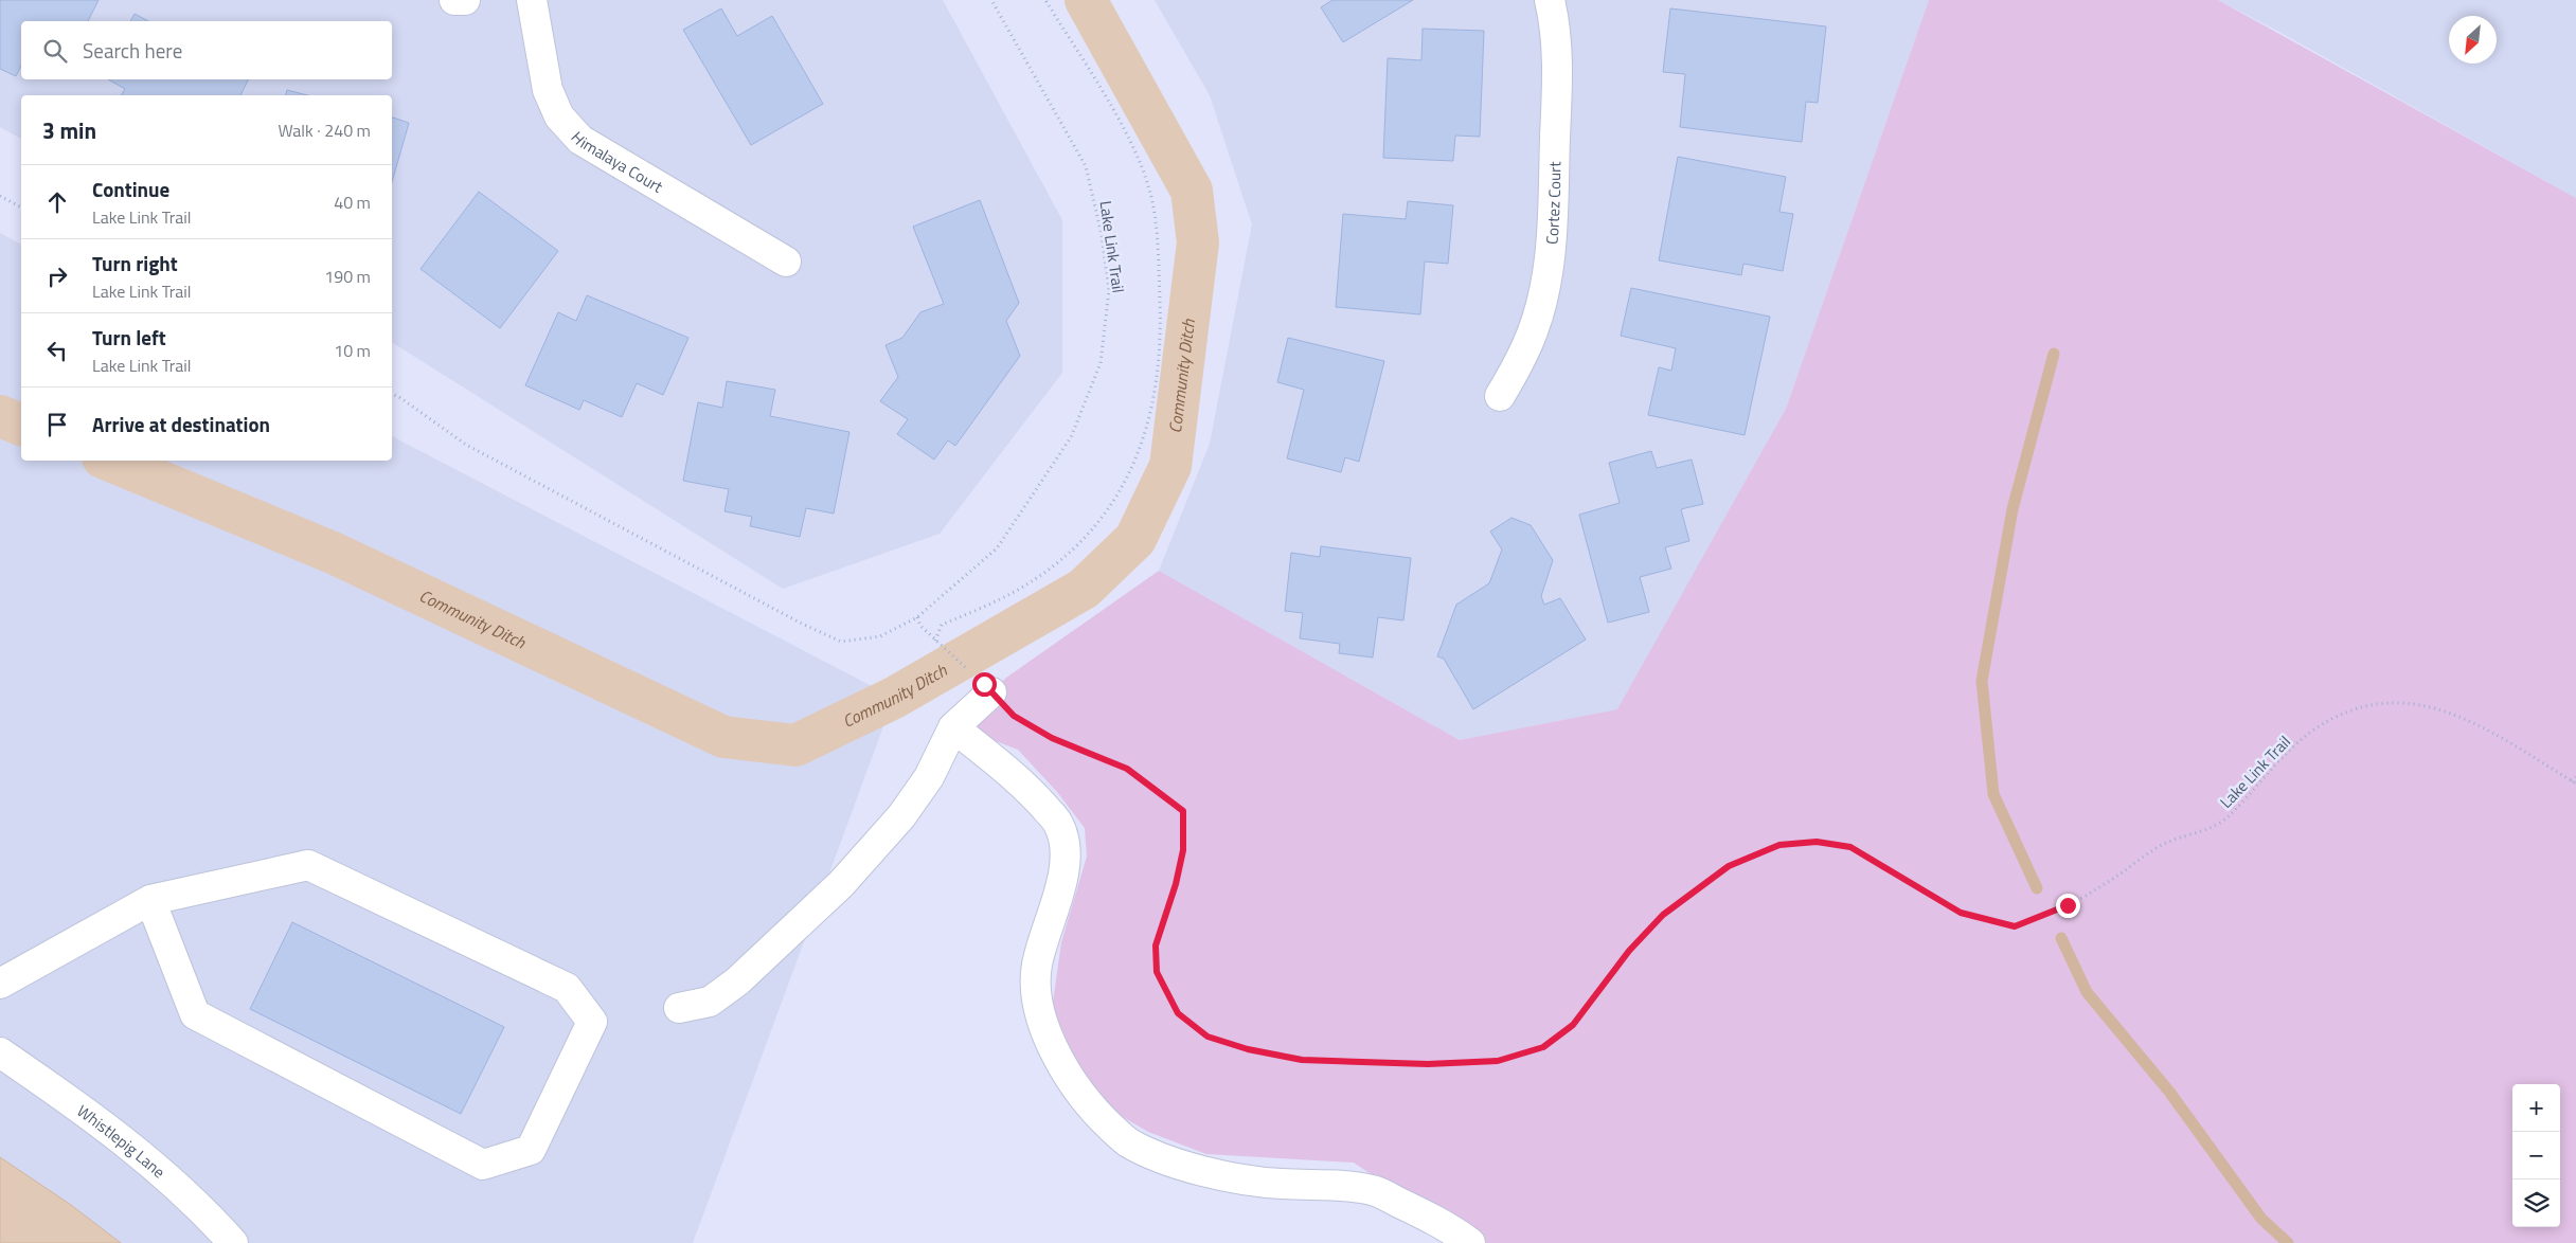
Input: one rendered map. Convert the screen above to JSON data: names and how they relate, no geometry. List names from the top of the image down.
{
  "streets": {
    "street": ["Himalaya Court", "Cortez Court", "Whistlepig Lane"],
    "path": ["Lake Link Trail"]
  },
  "water": ["Community Ditch"],
  "north": "bottom left",
  "page": {
    "search": "Search here",
    "heading": ["3 min", "Walk · 240 m"],
    "list": [
      ["Continue", "Lake Link Trail", "40 m"],
      ["Turn right", "Lake Link Trail", "190 m"],
      ["Turn left", "Lake Link Trail", "10 m"],
      "Arrive at destination"
    ],
    "map_buttons": ["+", "−"]
  }
}
